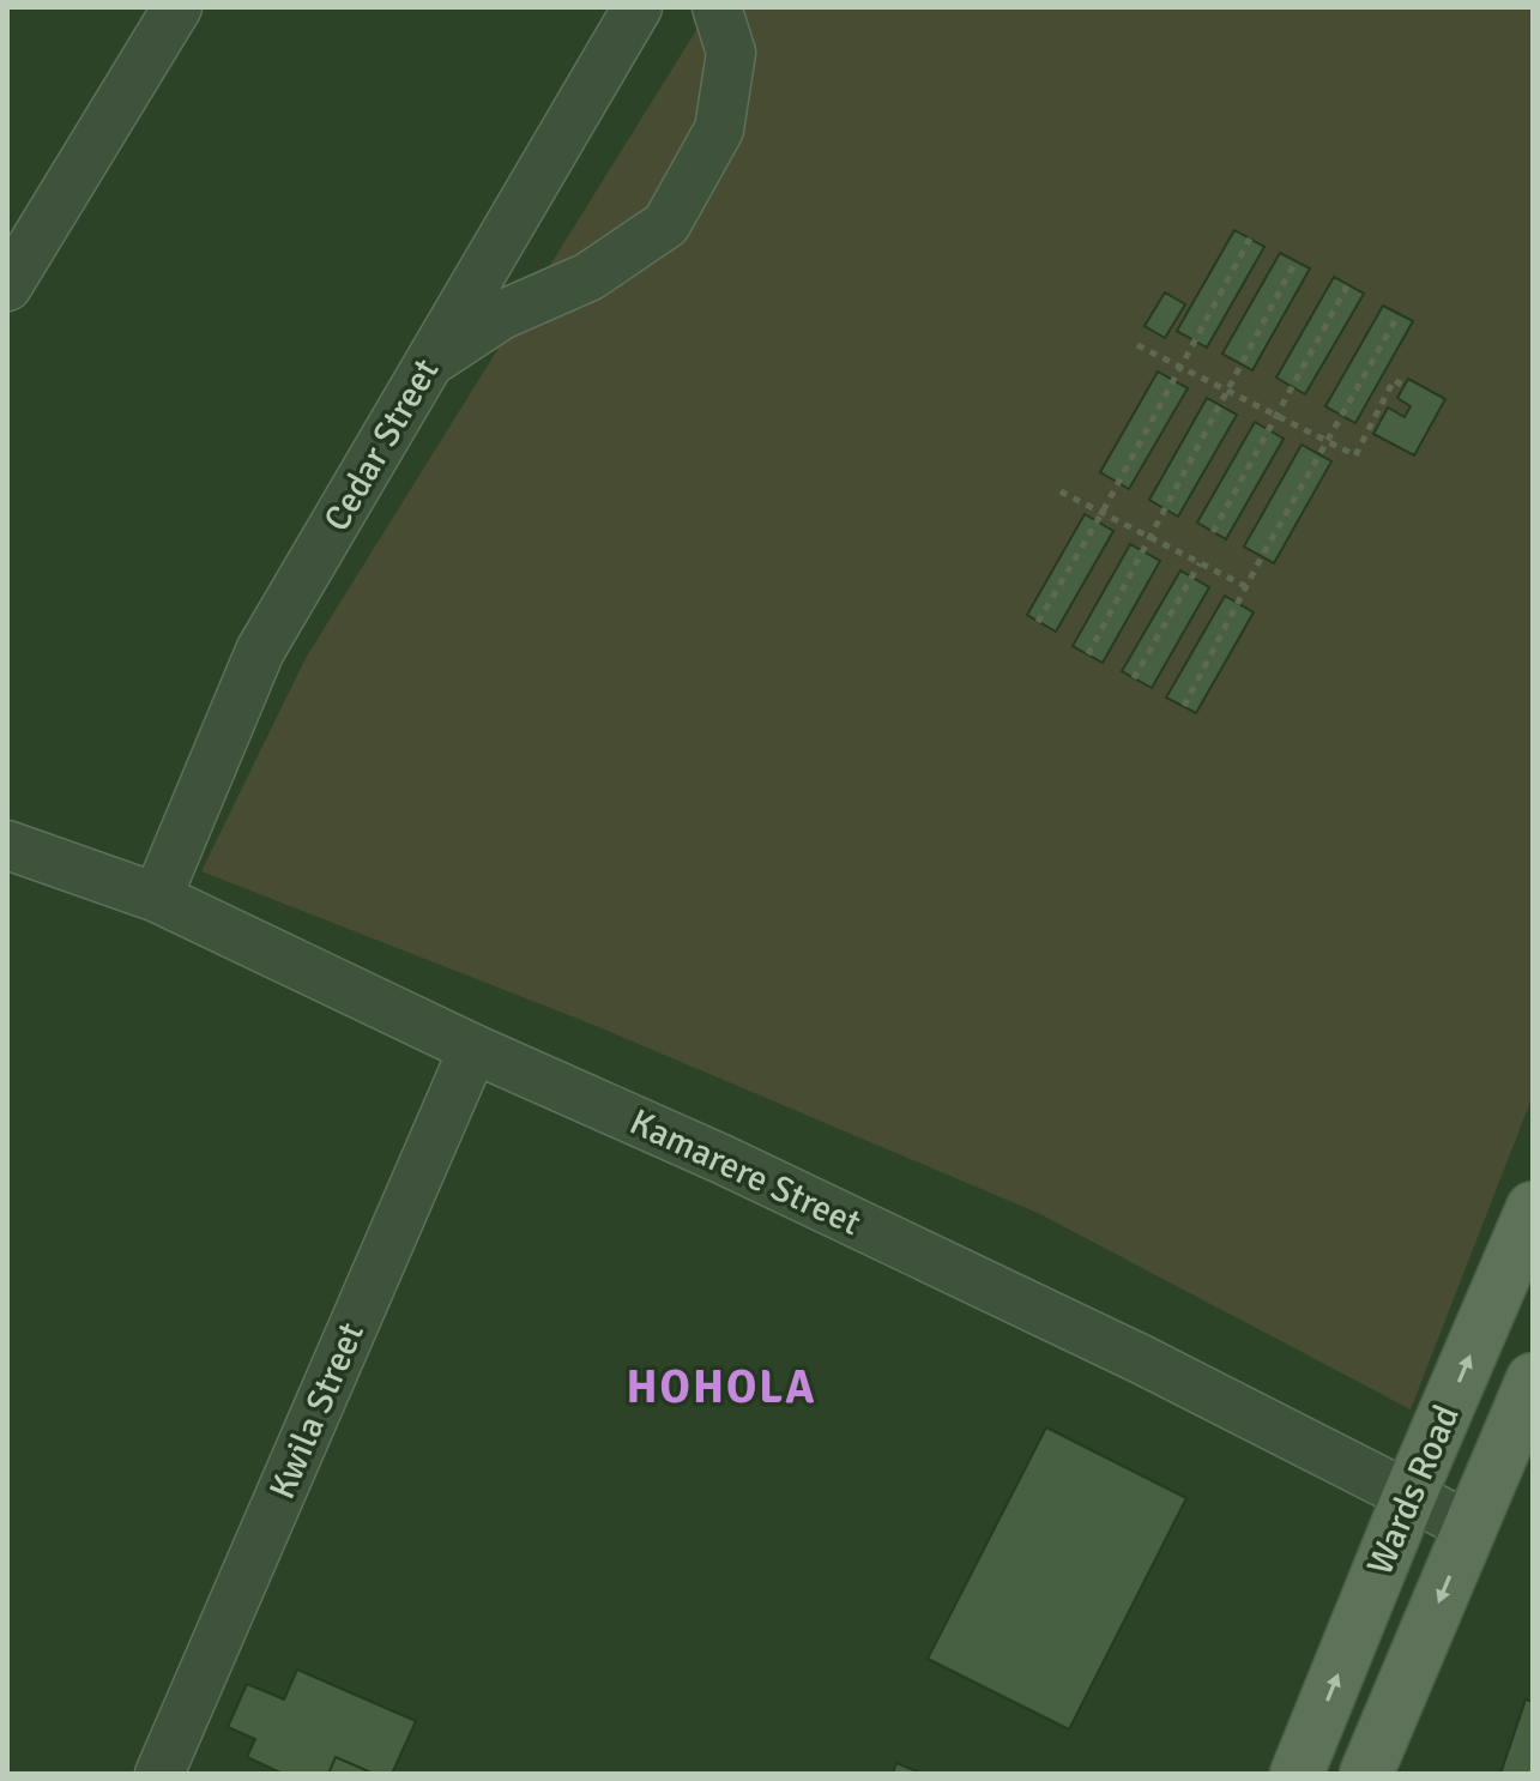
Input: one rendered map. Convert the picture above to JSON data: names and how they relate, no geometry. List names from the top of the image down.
{
  "streets": {
    "main road": ["Wards Road"],
    "street": ["Cedar Street", "Kamarere Street", "Kwila Street"]
  },
  "crossings": [
    ["Cedar Street", "Kamarere Street"],
    ["Kamarere Street", "Kwila Street"],
    ["Kamarere Street", "Wards Road"]
  ],
  "districts": ["HOHOLA"]
}
